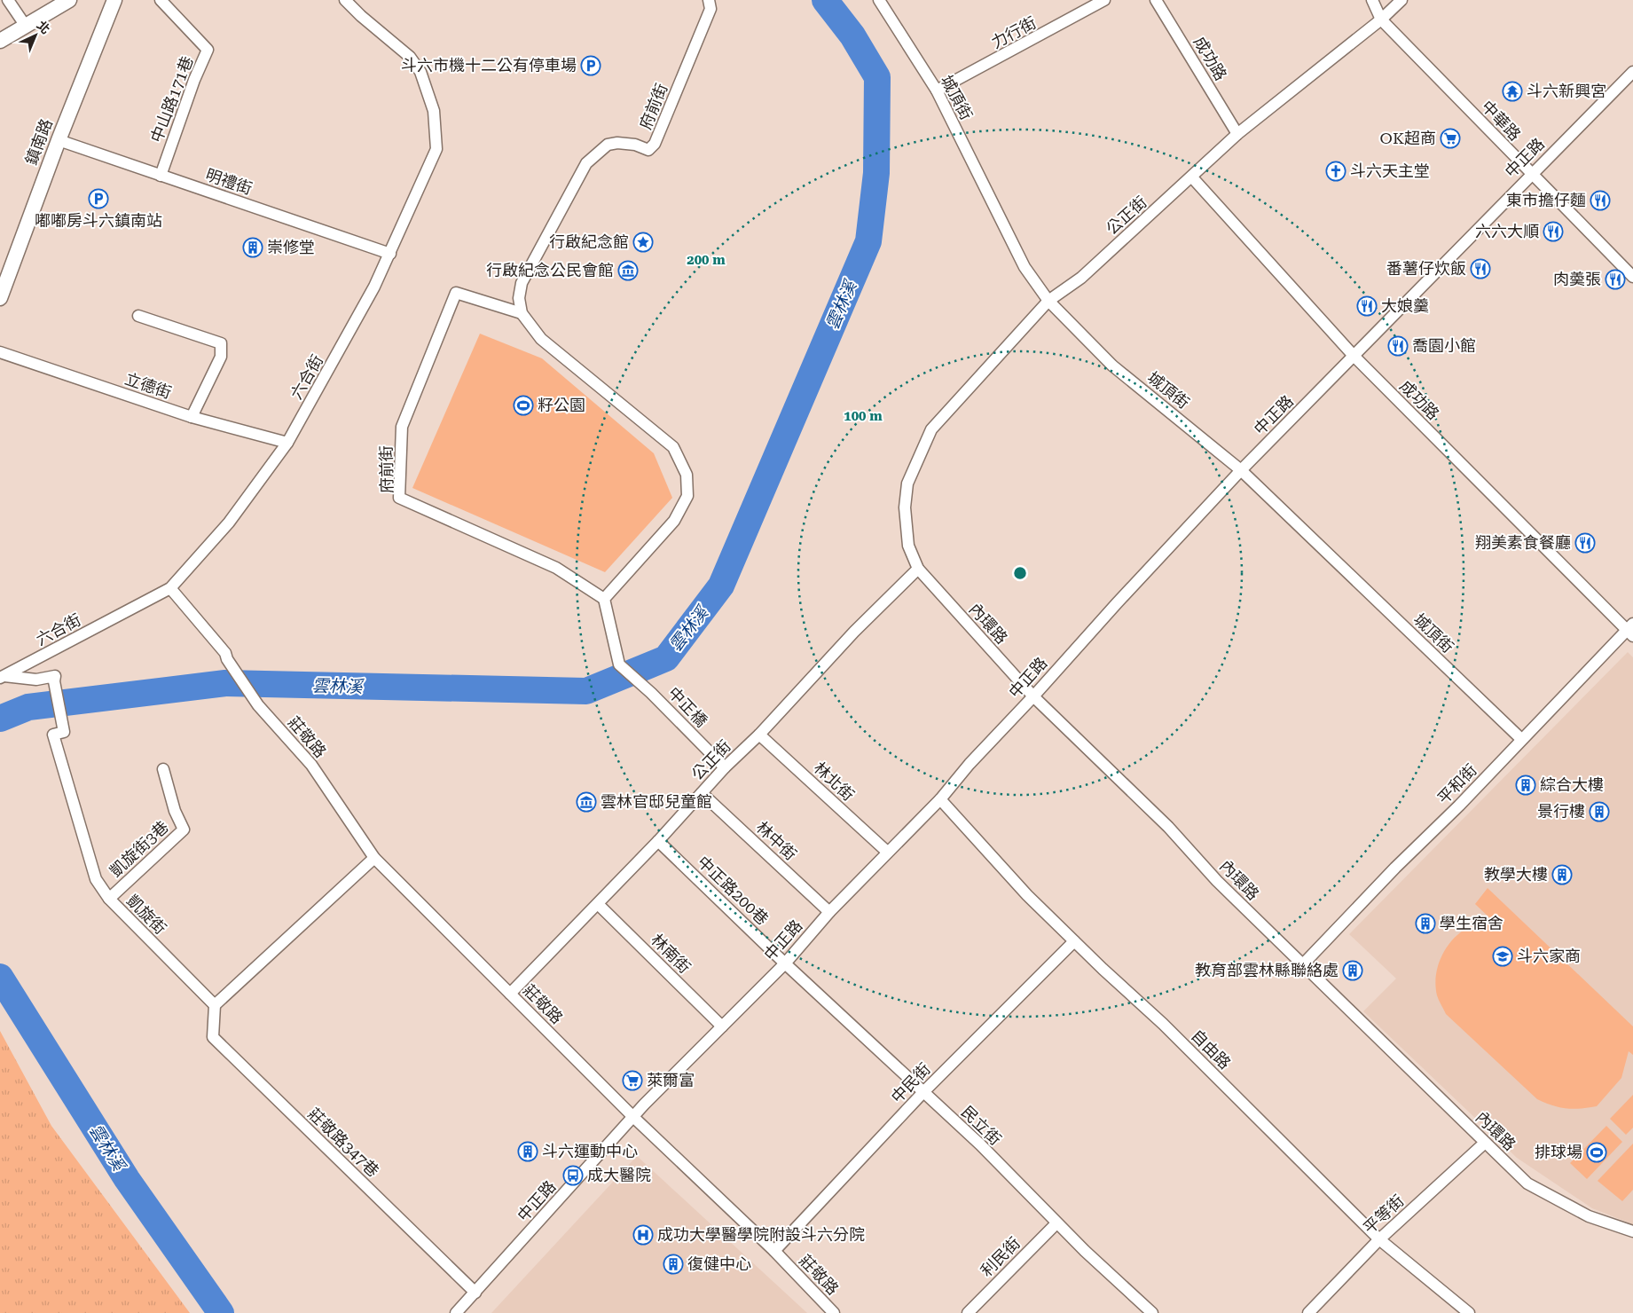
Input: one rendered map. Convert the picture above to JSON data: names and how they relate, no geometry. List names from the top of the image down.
{
  "streets": {
    "street": [
      "力行街",
      "成功路",
      "城頂街",
      "中山路171巷",
      "府前街",
      "中華路",
      "鎮南路",
      "中正路",
      "明禮街",
      "公正街",
      "六合街",
      "立德街",
      "內環路",
      "中正橋",
      "莊敬路",
      "林北街",
      "平和街",
      "林中街",
      "凱旋街3巷",
      "中正路200巷",
      "凱旋街",
      "林南街",
      "自由路",
      "中民街",
      "民立街",
      "莊敬路347巷",
      "平等街",
      "利民街"
    ]
  },
  "crossings": [
    ["力行街", "城頂街"],
    ["成功路", "中正路"],
    ["成功路", "公正街"],
    ["成功路", "平和街"],
    ["城頂街", "中正路"],
    ["城頂街", "公正街"],
    ["城頂街", "平和街"],
    ["中山路171巷", "明禮街"],
    ["府前街", "中正橋"],
    ["中華路", "中正路"],
    ["中華路", "公正街"],
    ["鎮南路", "明禮街"],
    ["中正路", "內環路"],
    ["中正路", "莊敬路"],
    ["中正路", "林北街"],
    ["中正路", "林中街"],
    ["中正路", "中正路200巷"],
    ["中正路", "林南街"],
    ["中正路", "自由路"],
    ["中正路", "民立街"],
    ["中正路", "莊敬路347巷"],
    ["明禮街", "六合街"],
    ["公正街", "內環路"],
    ["公正街", "中正橋"],
    ["公正街", "莊敬路"],
    ["公正街", "林北街"],
    ["公正街", "林中街"],
    ["公正街", "中正路200巷"],
    ["公正街", "林南街"],
    ["六合街", "立德街"],
    ["六合街", "莊敬路"],
    ["六合街", "凱旋街"],
    ["內環路", "平和街"],
    ["內環路", "平等街"],
    ["莊敬路", "中民街"],
    ["凱旋街3巷", "凱旋街"],
    ["中正路200巷", "民立街"],
    ["凱旋街", "莊敬路347巷"],
    ["自由路", "中民街"],
    ["自由路", "平等街"],
    ["中民街", "民立街"],
    ["民立街", "利民街"]
  ],
  "water": ["雲林溪"],
  "places": {
    "parking": ["斗六市機十二公有停車場", "嘟嘟房斗六鎮南站"],
    "temple": ["斗六新興宮"],
    "supermarket": ["OK超商", "萊爾富"],
    "church": ["斗六天主堂"],
    "restaurant": [
      "東市擔仔麵",
      "六六大順",
      "番薯仔炊飯",
      "肉羮張",
      "大娘羹",
      "喬園小館",
      "翔美素食餐廳"
    ],
    "place": ["行啟紀念館"],
    "building": [
      "崇修堂",
      "綜合大樓",
      "景行樓",
      "教學大樓",
      "學生宿舍",
      "教育部雲林縣聯絡處",
      "斗六運動中心",
      "復健中心"
    ],
    "museum": ["行啟紀念公民會館", "雲林官邸兒童館"],
    "sports": ["籽公園", "排球場"],
    "school or university": ["斗六家商"],
    "bus stop": ["成大醫院"],
    "hospital": ["成功大學醫學院附設斗六分院"]
  },
  "north": "top right",
  "rings": ["200 m", "100 m"]
}
